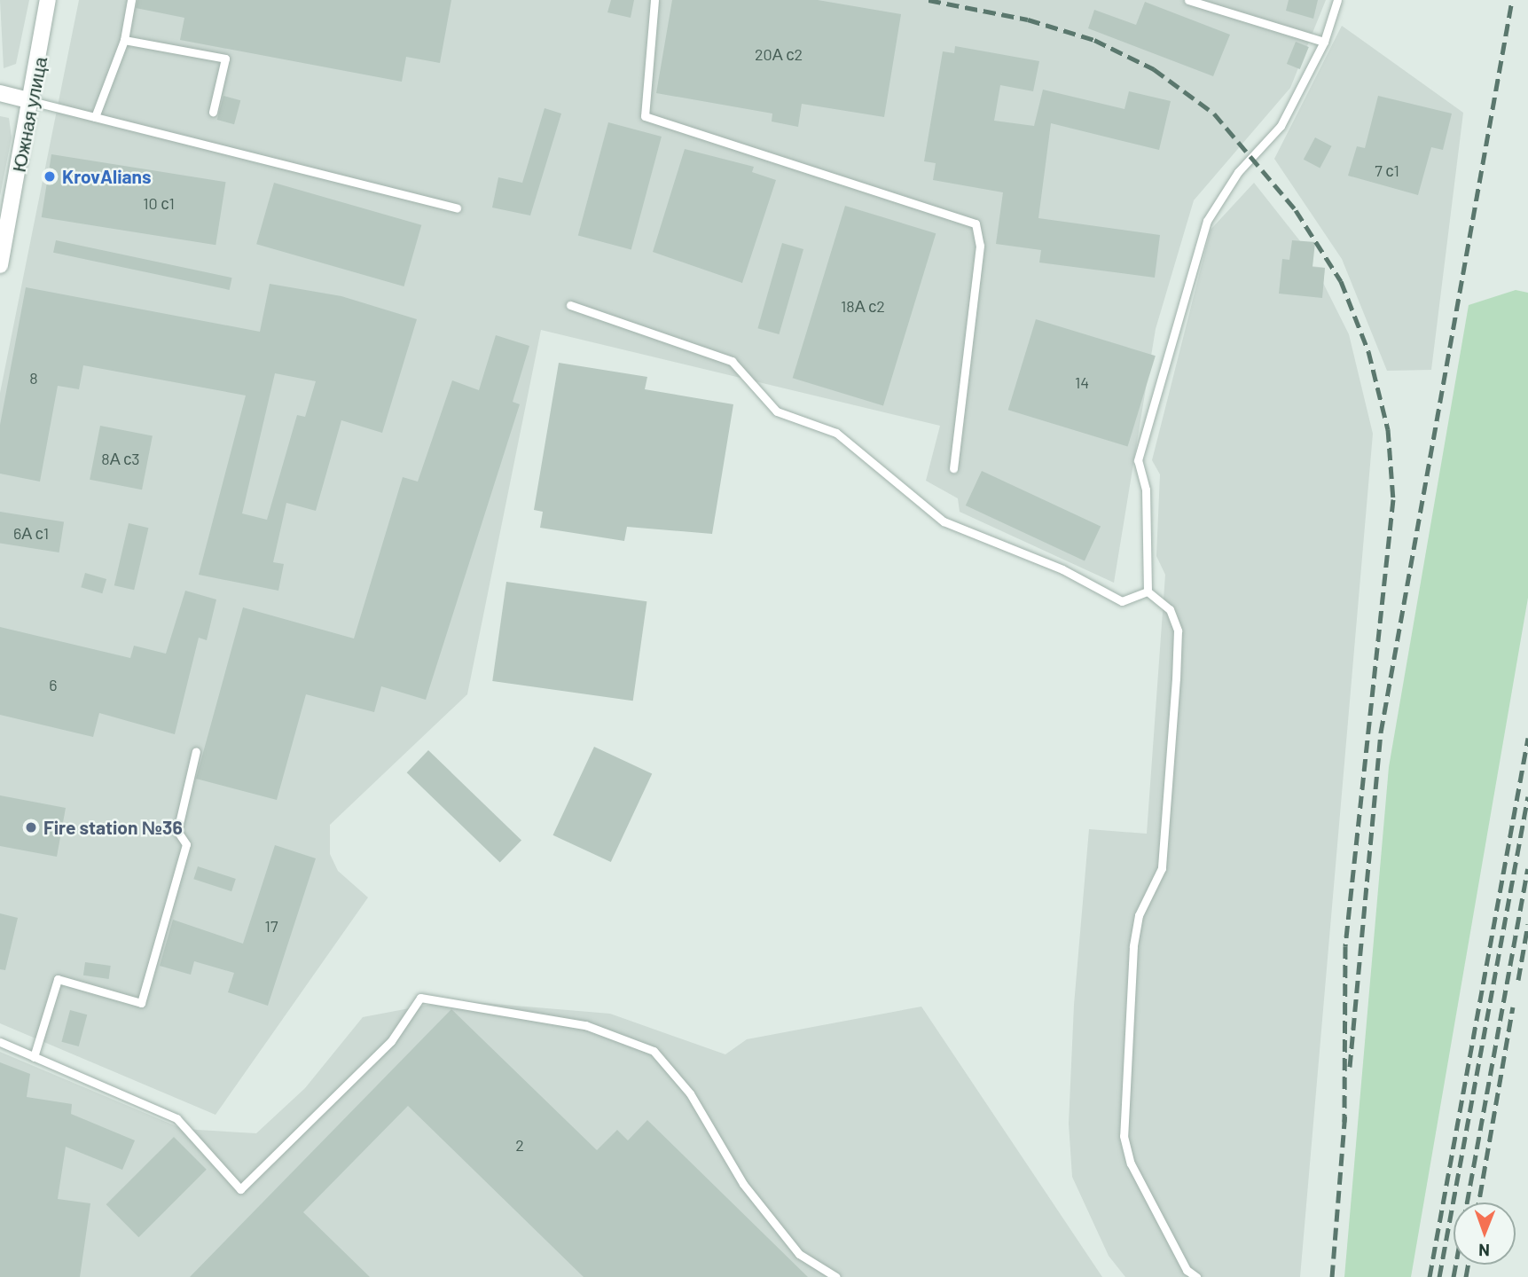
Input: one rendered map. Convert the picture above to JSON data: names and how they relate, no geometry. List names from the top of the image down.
{
  "streets": {
    "street": ["Южная улица"]
  },
  "places": ["KrovAlians", "Fire station №36"],
  "house_numbers": [
    "20А с2",
    "7 с1",
    "10 с1",
    "18А с2",
    "8",
    "14",
    "8А с3",
    "6А с1",
    "6",
    "17",
    "2"
  ],
  "north": "bottom"
}
